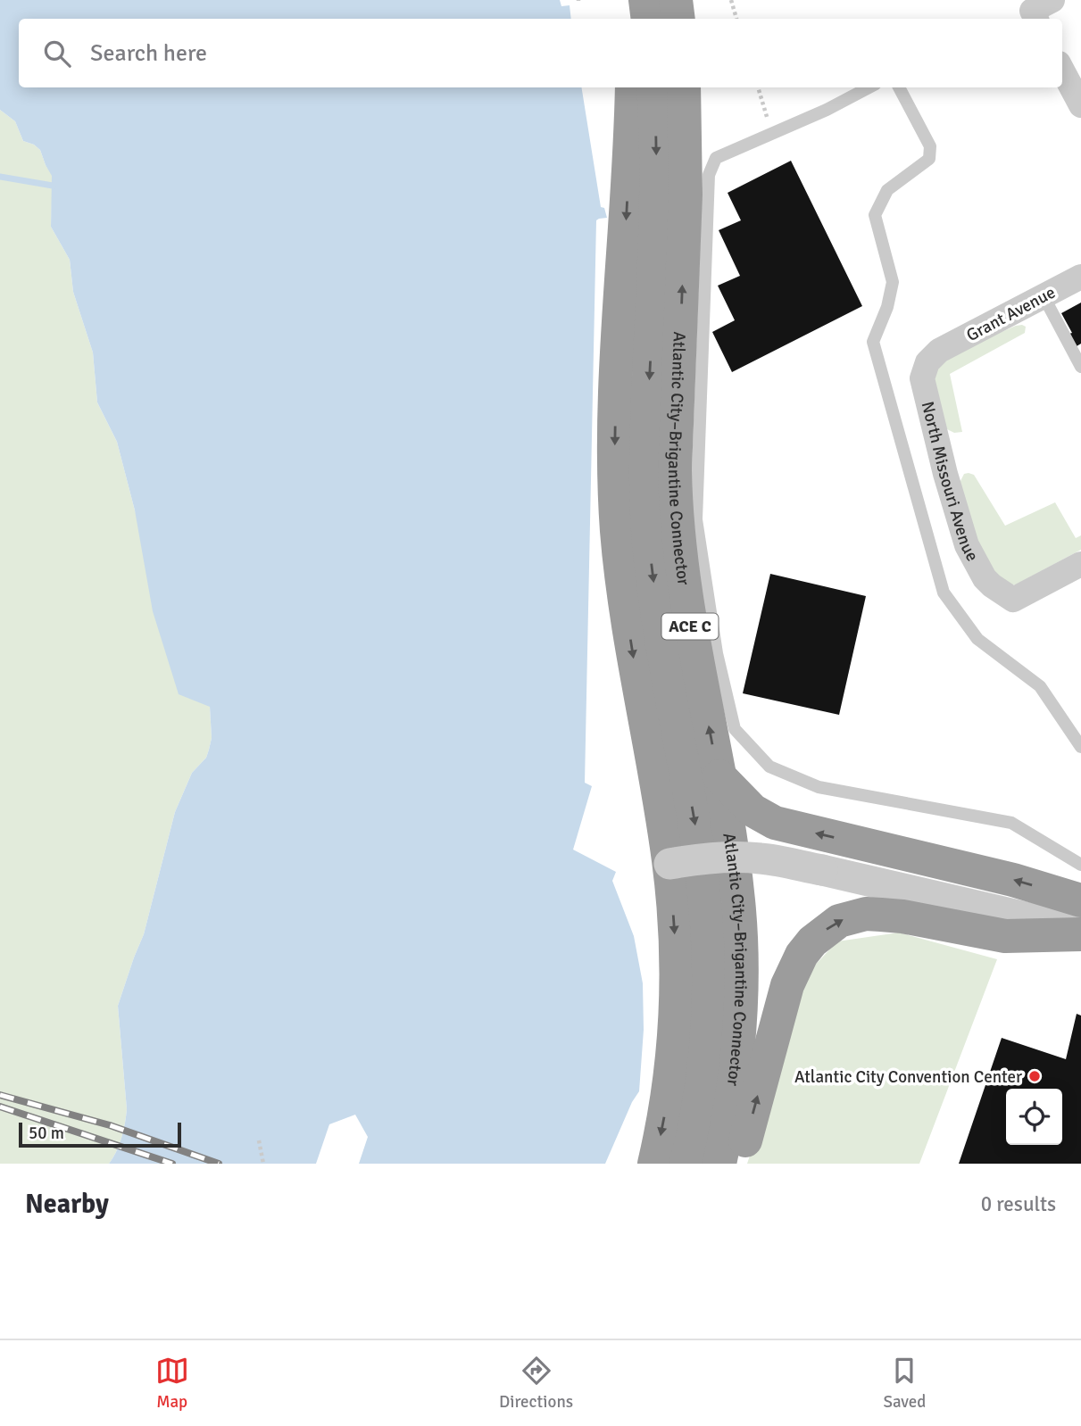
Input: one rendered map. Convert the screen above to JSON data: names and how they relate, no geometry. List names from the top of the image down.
{
  "streets": {
    "highway": ["Atlantic City–Brigantine Connector", "ACE C"],
    "street": ["Grant Avenue", "North Missouri Avenue"]
  },
  "crossings": [
    ["Grant Avenue", "North Missouri Avenue"]
  ],
  "places": ["Atlantic City Convention Center"],
  "scale_bar": "50 m",
  "page": {
    "search": "Search here",
    "scale": "50 m",
    "heading": ["Nearby", "0 results"],
    "nav": ["Map", "Directions", "Saved"]
  }
}
